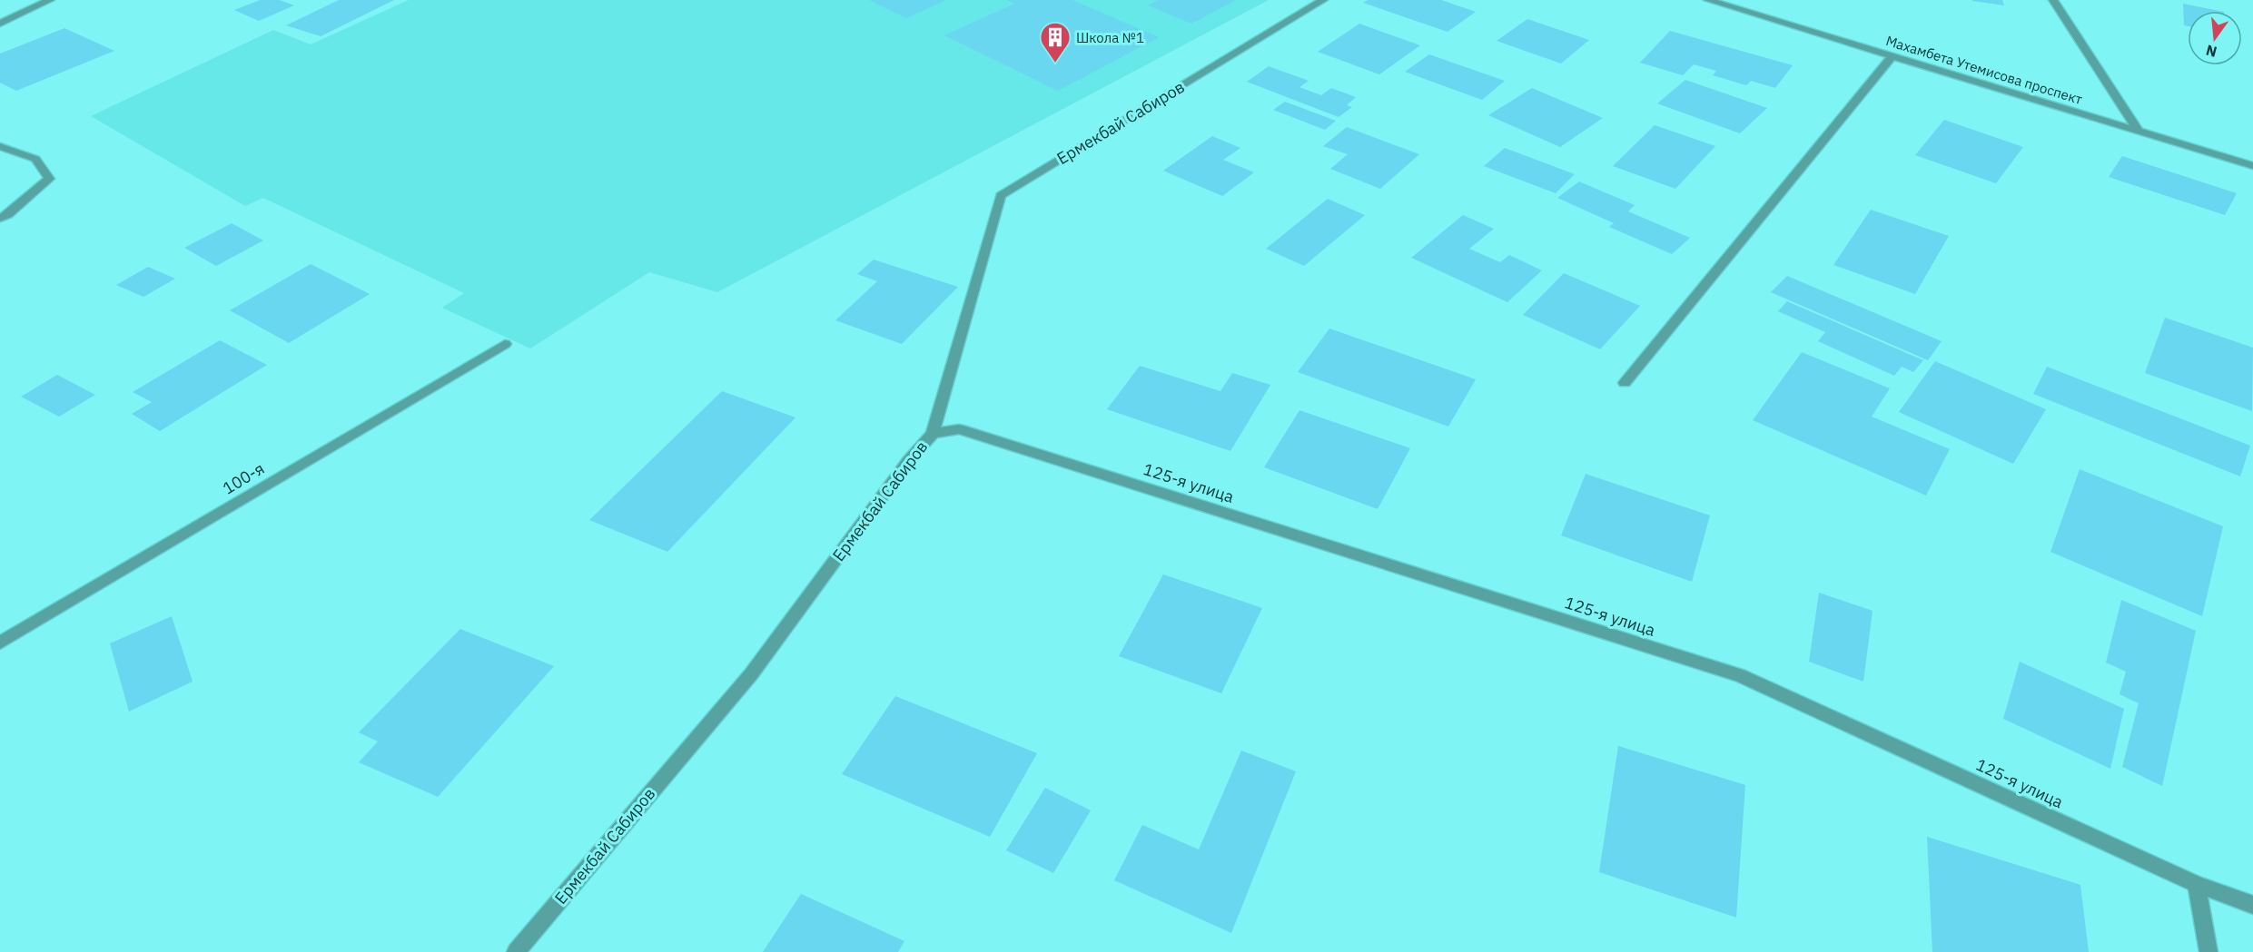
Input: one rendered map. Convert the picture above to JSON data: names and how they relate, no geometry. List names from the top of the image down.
{
  "streets": {
    "street": [
      "Махамбета Утемисова проспект",
      "Ермекбай Сабиров",
      "100-я",
      "125-я улица"
    ]
  },
  "crossings": [
    ["Ермекбай Сабиров", "125-я улица"]
  ],
  "places": {
    "building": ["Школа №1"]
  },
  "north": "bottom"
}
